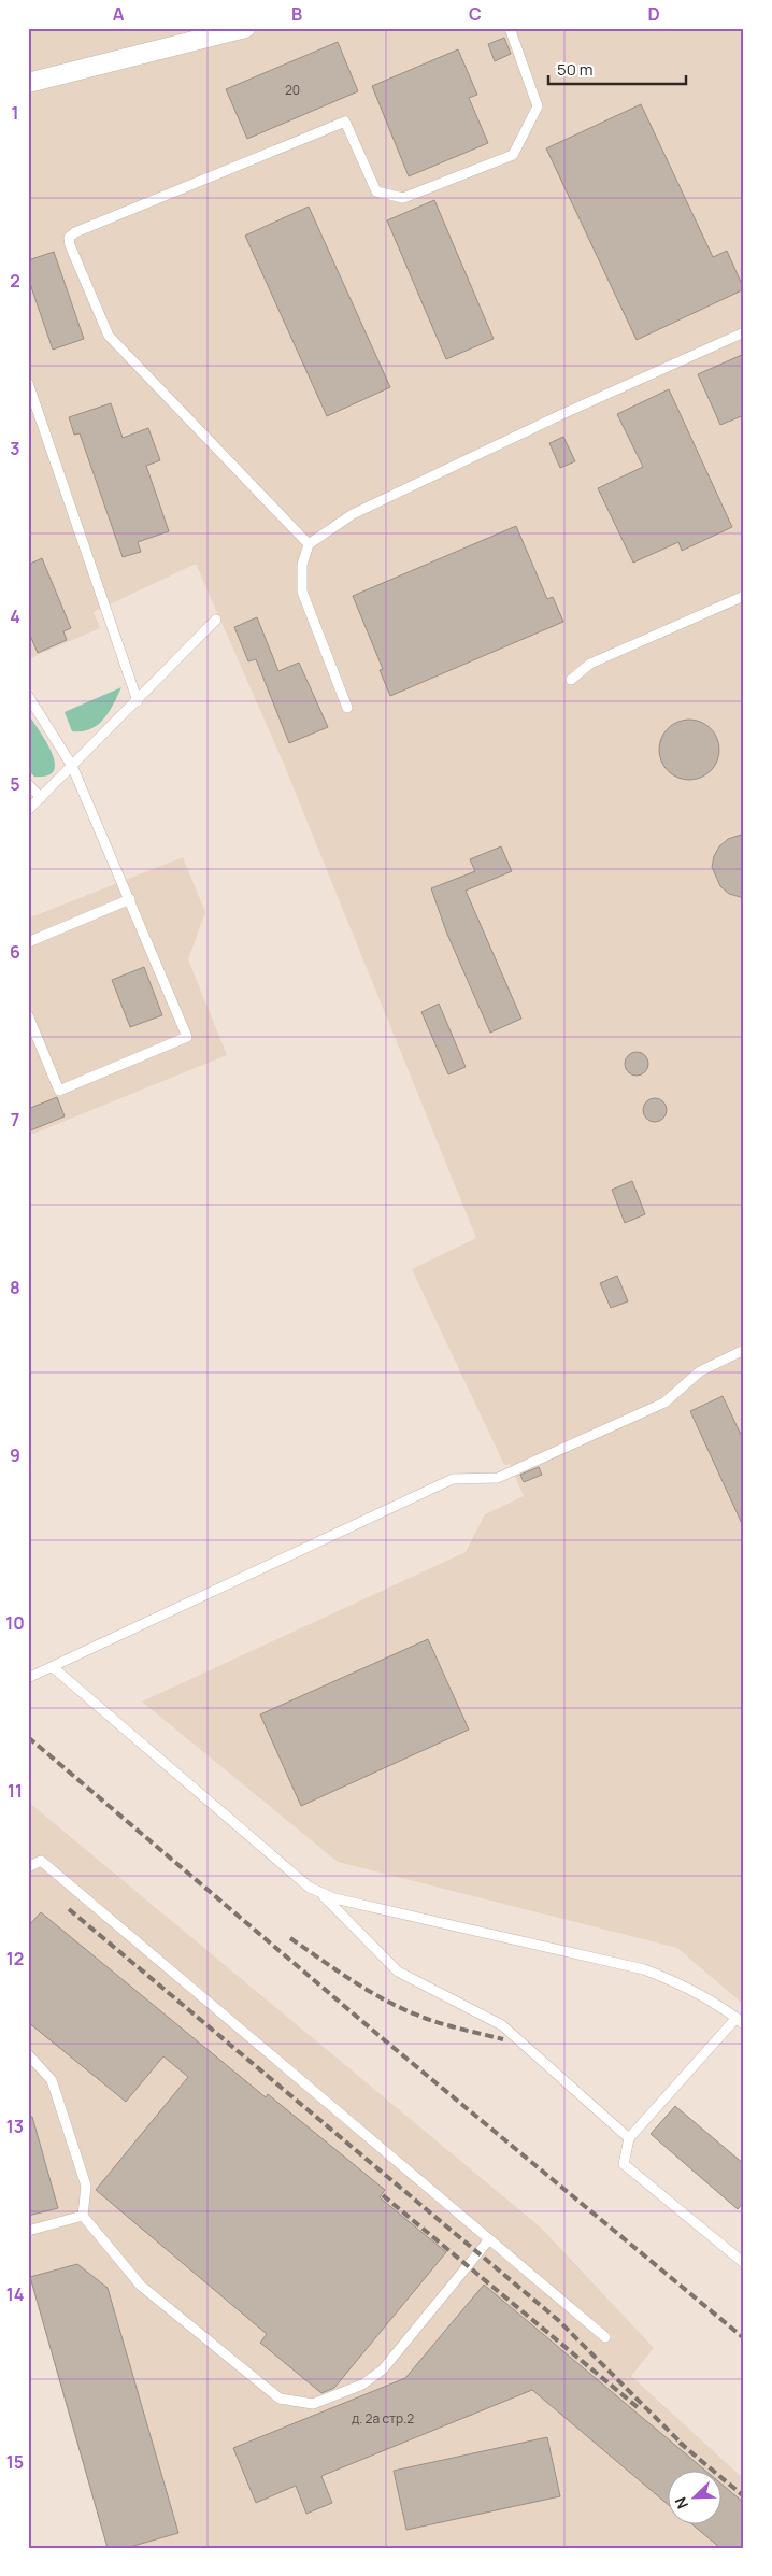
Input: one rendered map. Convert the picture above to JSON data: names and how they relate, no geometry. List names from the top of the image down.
{
  "house_numbers": ["20", "д. 2а стр.2"],
  "scale_bar": "50 m",
  "north": "bottom left",
  "grid": {
    "columns": [
      "A",
      "B",
      "C",
      "D"
    ],
    "rows": [
      "1",
      "2",
      "3",
      "4",
      "5",
      "6",
      "7",
      "8",
      "9",
      "10",
      "11",
      "12",
      "13",
      "14",
      "15"
    ]
  }
}
